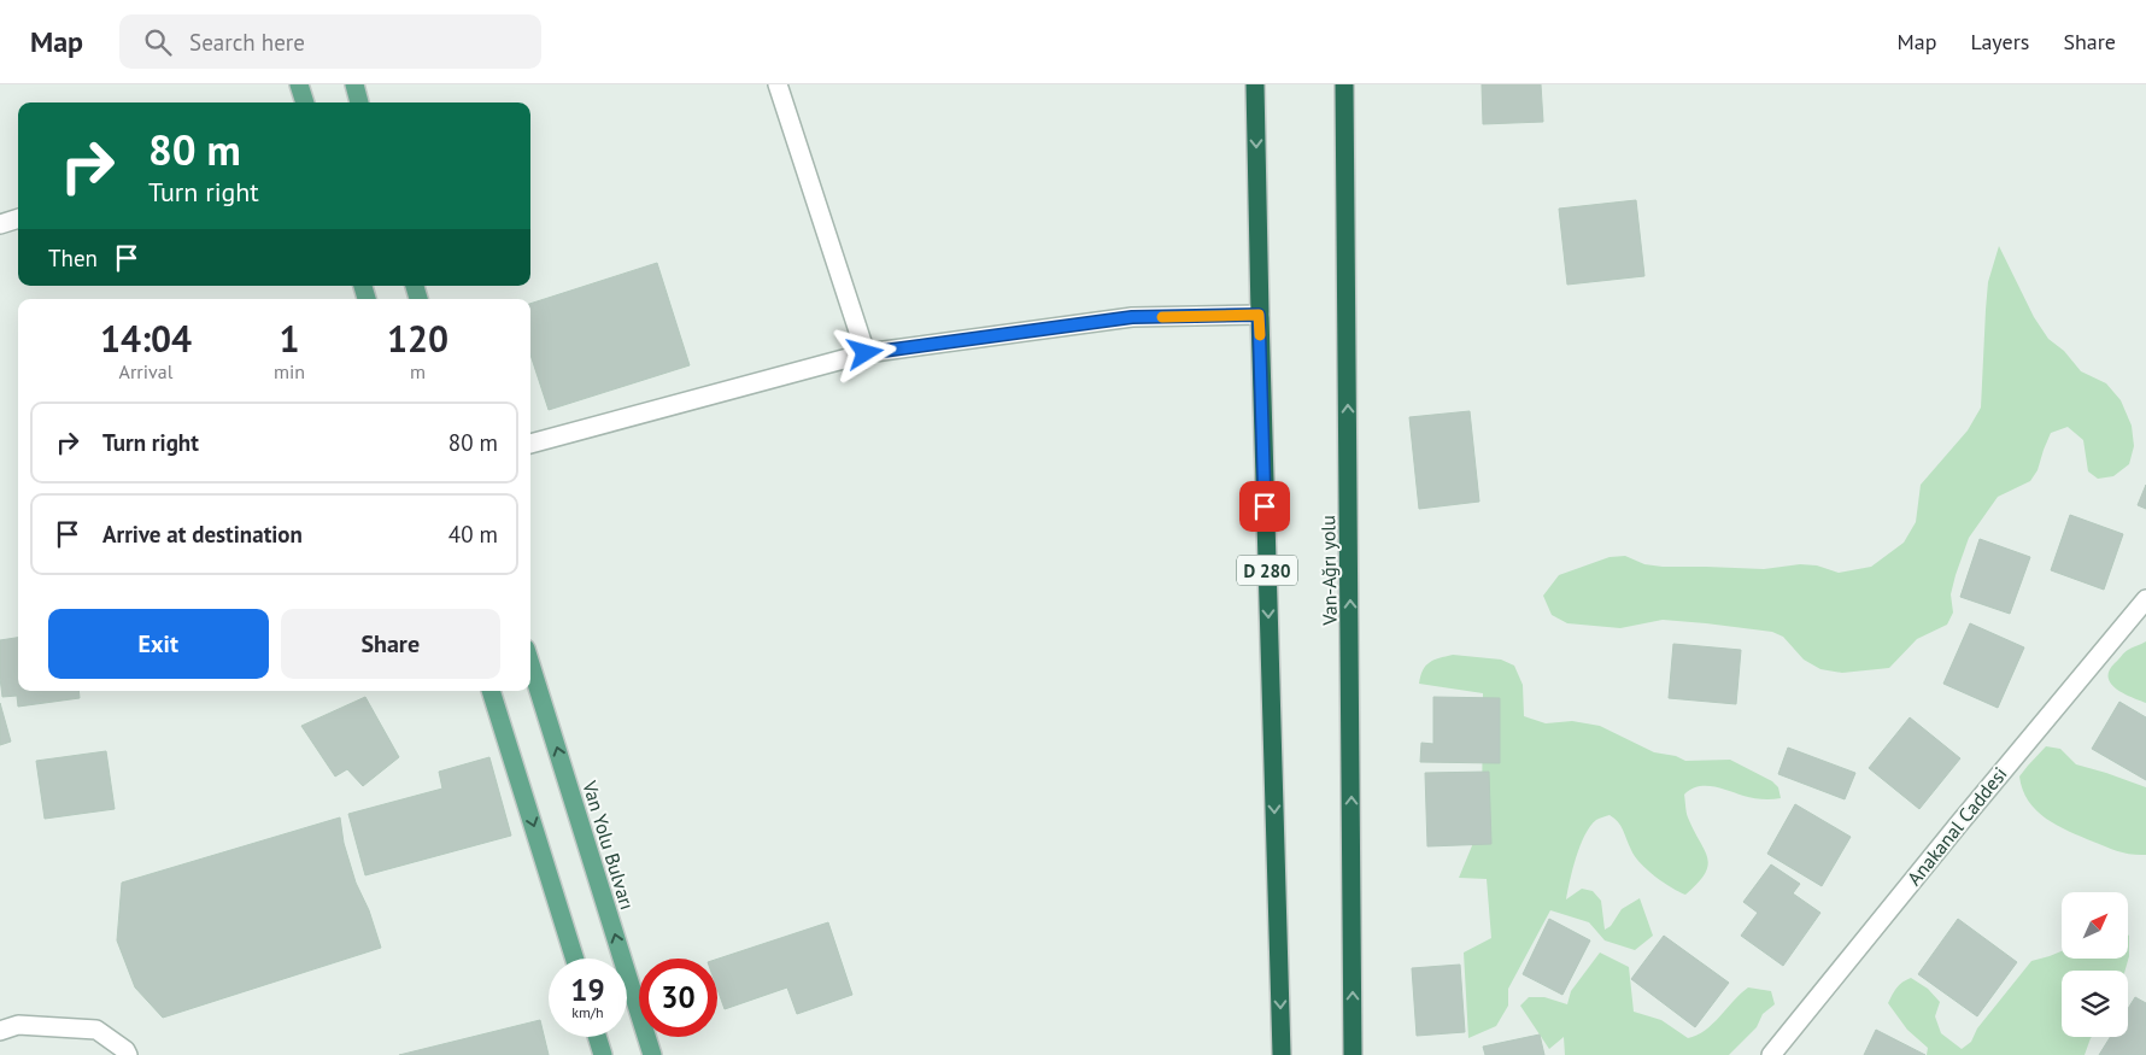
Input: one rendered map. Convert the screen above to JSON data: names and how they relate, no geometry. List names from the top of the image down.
{
  "streets": {
    "highway": ["D 280", "Van-Ağrı yolu"],
    "main road": ["Van Yolu Bulvarı"],
    "street": ["Anakanal Caddesi"]
  },
  "north": "top right",
  "page": {
    "header": "Map",
    "search": "Search here",
    "nav": ["Map", "Layers", "Share"],
    "turn": ["80 m", "Turn right"],
    "then": "Then",
    "eta": [
      "14:04",
      "Arrival",
      "1",
      "min",
      "120",
      "m"
    ],
    "list": [
      {
        "name": "Turn right",
        "value": "80 m"
      },
      {
        "name": "Arrive at destination",
        "value": "40 m"
      }
    ],
    "buttons": ["Exit", "Share"],
    "speed": "19 km/h",
    "limit": "30"
  }
}
